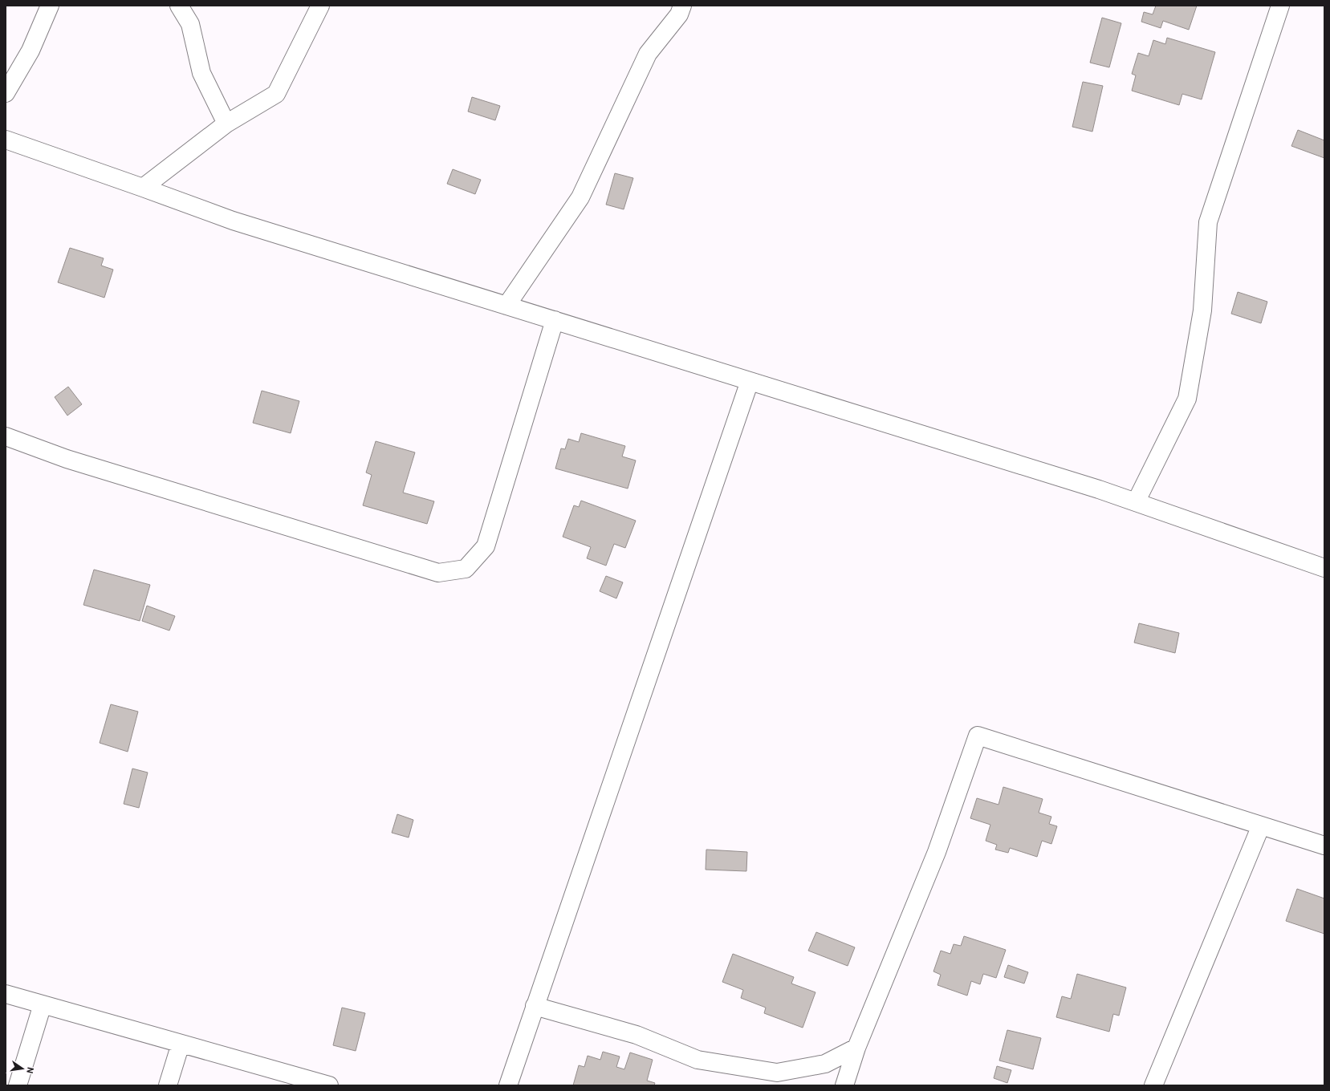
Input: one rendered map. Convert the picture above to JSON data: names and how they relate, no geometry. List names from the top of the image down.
{
  "north": "right"
}
